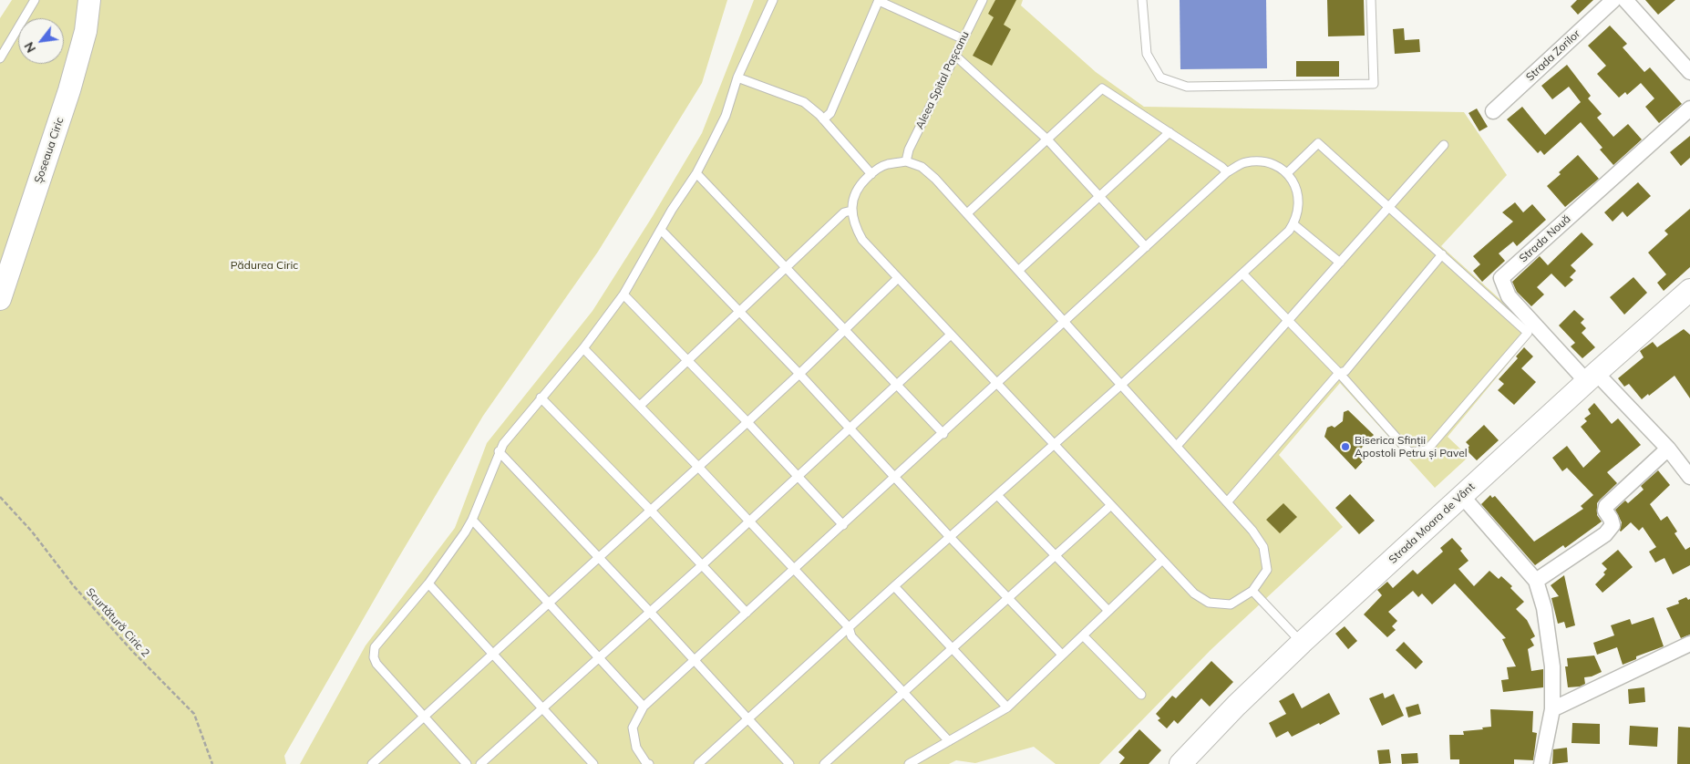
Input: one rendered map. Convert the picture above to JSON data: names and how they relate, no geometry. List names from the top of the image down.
{
  "streets": {
    "main road": ["Șoseaua Ciric", "Strada Moara de Vânt"],
    "street": ["Strada Zorilor", "Strada Nouă"],
    "lane": ["Aleea Spital Pașcanu"],
    "path": ["Scurtătură Ciric 2"]
  },
  "crossings": [
    ["Strada Nouă", "Strada Moara de Vânt"]
  ],
  "parks": ["Pădurea Ciric"],
  "places": ["Biserica Sfinții Apostoli Petru și Pavel"],
  "north": "bottom left"
}
